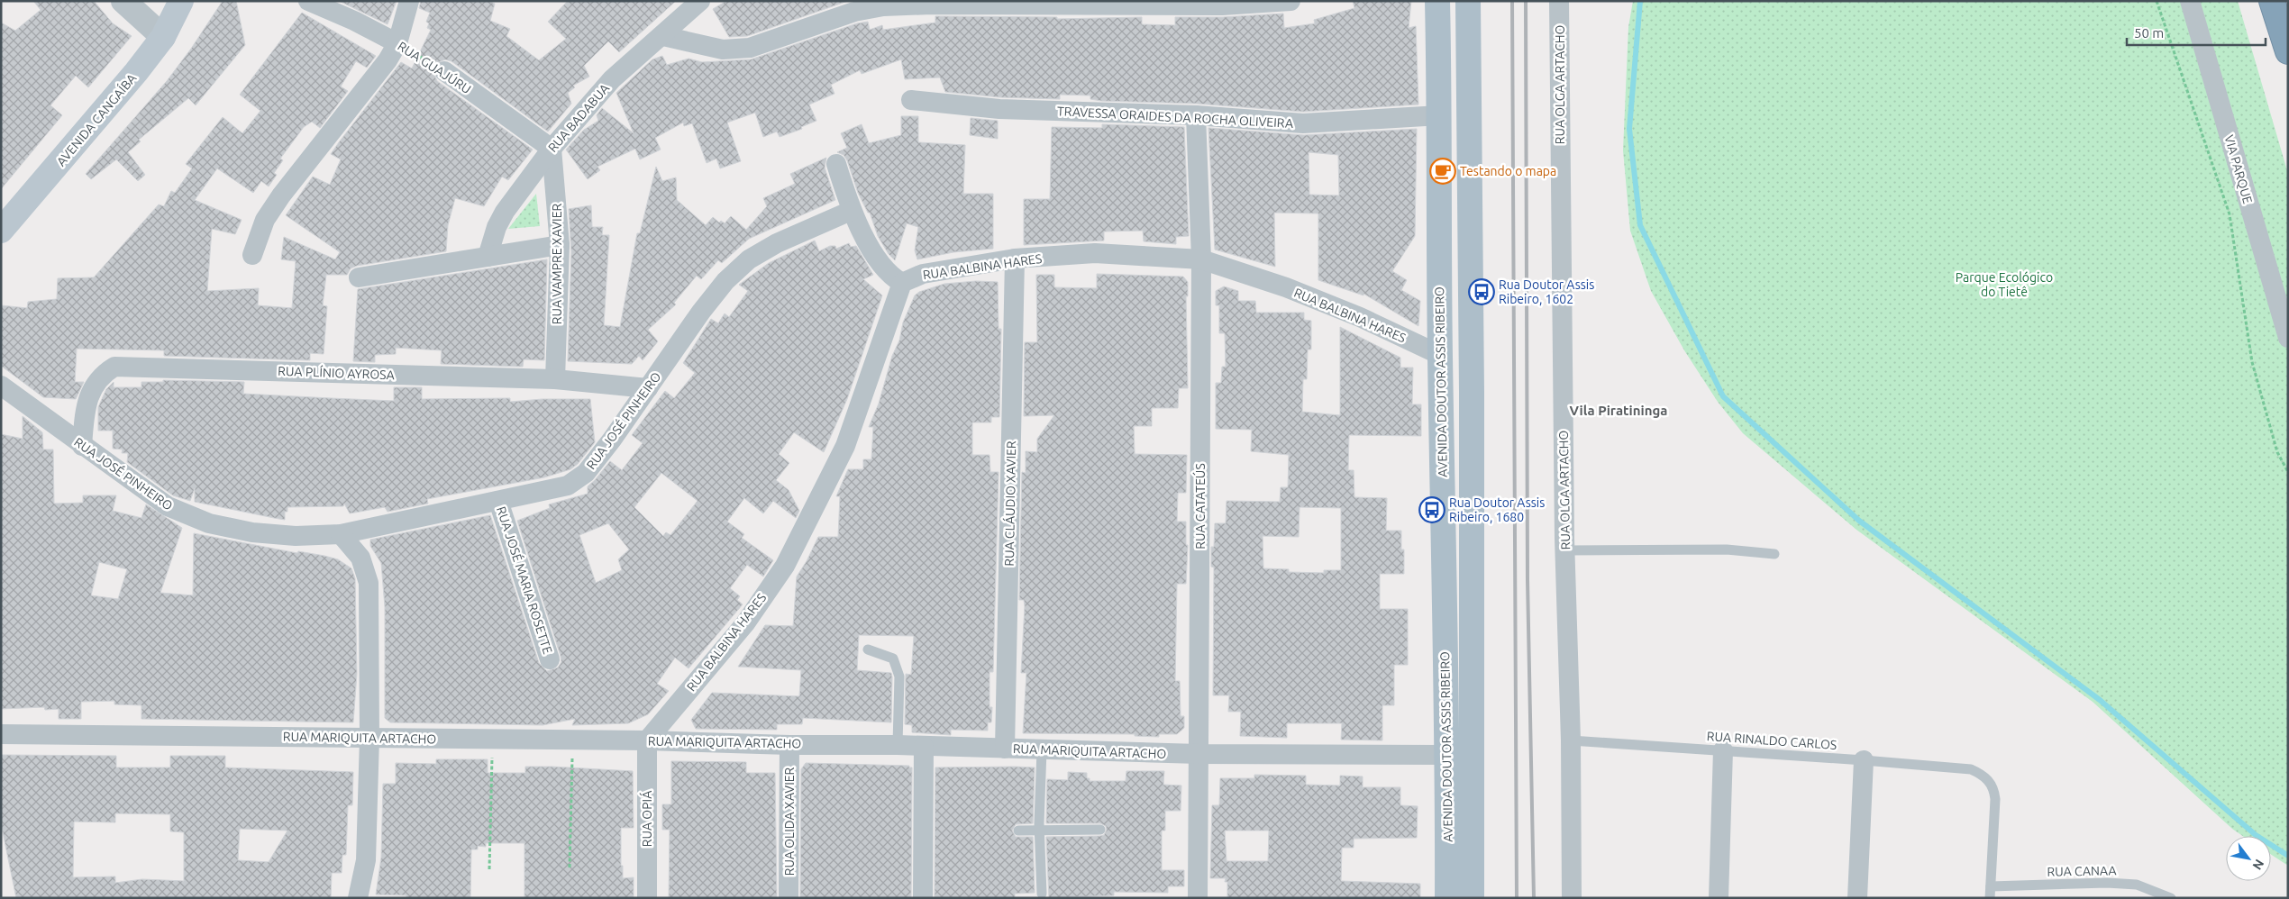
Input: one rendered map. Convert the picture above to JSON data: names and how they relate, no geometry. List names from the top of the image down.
{
  "streets": {
    "main road": ["AVENIDA CANGAÍBA", "AVENIDA DOUTOR ASSIS RIBEIRO"],
    "street": [
      "RUA GUAJÚRU",
      "RUA OLGA ARTACHO",
      "TRAVESSA ORAIDES DA ROCHA OLIVEIRA",
      "RUA BADABUA",
      "VIA PARQUE",
      "RUA VAMPRE XAVIER",
      "RUA BALBINA HARES",
      "RUA PLÍNIO AYROSA",
      "RUA JOSÉ PINHEIRO",
      "RUA CLÁUDIO XAVIER",
      "RUA CATATEÚS",
      "RUA JOSÉ MARIA ROSETTE",
      "RUA MARIQUITA ARTACHO",
      "RUA OPIÁ",
      "RUA OLIDA XAVIER"
    ],
    "lane": ["RUA RINALDO CARLOS", "RUA CANAA"]
  },
  "crossings": [
    ["RUA GUAJÚRU", "RUA BADABUA"],
    ["RUA GUAJÚRU", "RUA VAMPRE XAVIER"],
    ["RUA OLGA ARTACHO", "RUA RINALDO CARLOS"],
    ["TRAVESSA ORAIDES DA ROCHA OLIVEIRA", "AVENIDA DOUTOR ASSIS RIBEIRO"],
    ["TRAVESSA ORAIDES DA ROCHA OLIVEIRA", "RUA CATATEÚS"],
    ["RUA BADABUA", "RUA VAMPRE XAVIER"],
    ["RUA VAMPRE XAVIER", "RUA PLÍNIO AYROSA"],
    ["RUA BALBINA HARES", "AVENIDA DOUTOR ASSIS RIBEIRO"],
    ["RUA BALBINA HARES", "RUA CLÁUDIO XAVIER"],
    ["RUA BALBINA HARES", "RUA CATATEÚS"],
    ["RUA BALBINA HARES", "RUA MARIQUITA ARTACHO"],
    ["RUA BALBINA HARES", "RUA OPIÁ"],
    ["RUA PLÍNIO AYROSA", "RUA JOSÉ PINHEIRO"],
    ["AVENIDA DOUTOR ASSIS RIBEIRO", "RUA MARIQUITA ARTACHO"],
    ["RUA JOSÉ PINHEIRO", "RUA JOSÉ MARIA ROSETTE"],
    ["RUA CLÁUDIO XAVIER", "RUA MARIQUITA ARTACHO"],
    ["RUA CATATEÚS", "RUA MARIQUITA ARTACHO"],
    ["RUA MARIQUITA ARTACHO", "RUA OPIÁ"],
    ["RUA MARIQUITA ARTACHO", "RUA OLIDA XAVIER"],
    ["RUA RINALDO CARLOS", "RUA CANAA"]
  ],
  "districts": ["Vila Piratininga"],
  "parks": ["Parque Ecológico do Tietê"],
  "places": {
    "cafe": ["Testando o mapa"],
    "bus stop": ["Rua Doutor Assis Ribeiro, 1602", "Rua Doutor Assis Ribeiro, 1680"]
  },
  "scale_bar": "50 m",
  "north": "bottom right"
}
